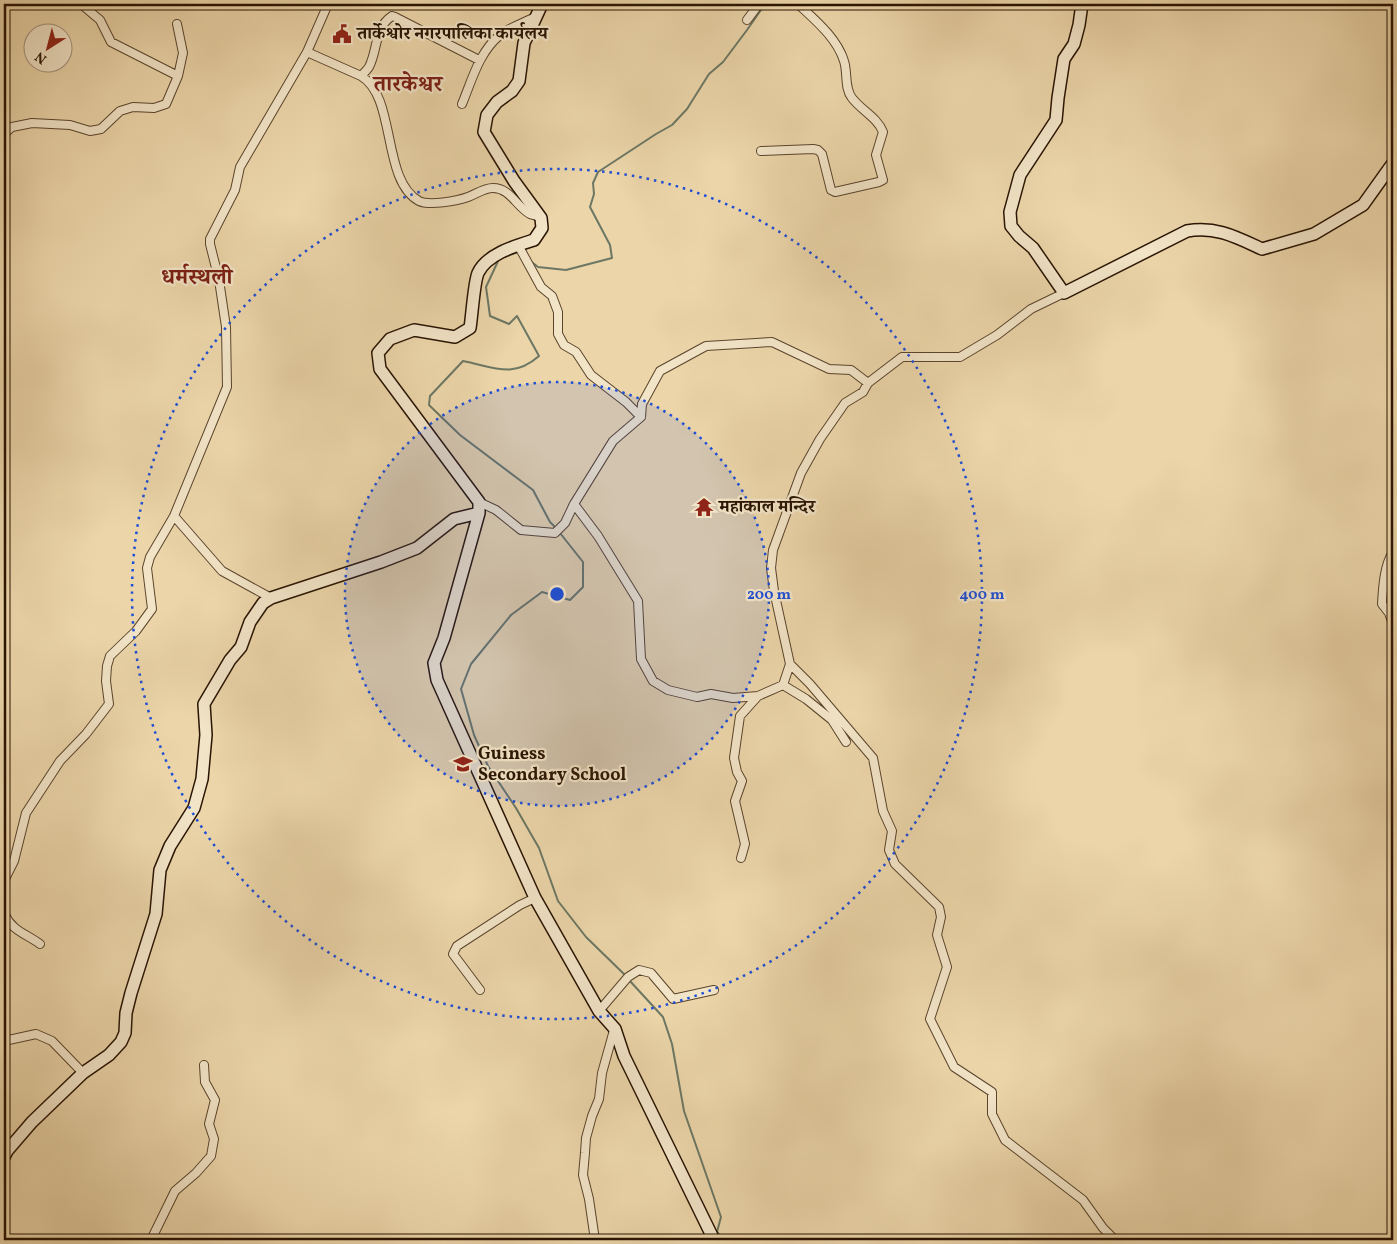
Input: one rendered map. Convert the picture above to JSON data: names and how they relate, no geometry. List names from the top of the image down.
{
  "districts": ["तारकेश्वर", "धर्मस्थली"],
  "places": {
    "public building": ["तार्केश्वोर नगरपालिका कार्यलय"],
    "temple": ["महांकाल मन्दिर"],
    "school or university": ["Guiness Secondary School"]
  },
  "north": "bottom left",
  "rings": ["200 m", "400 m"]
}
